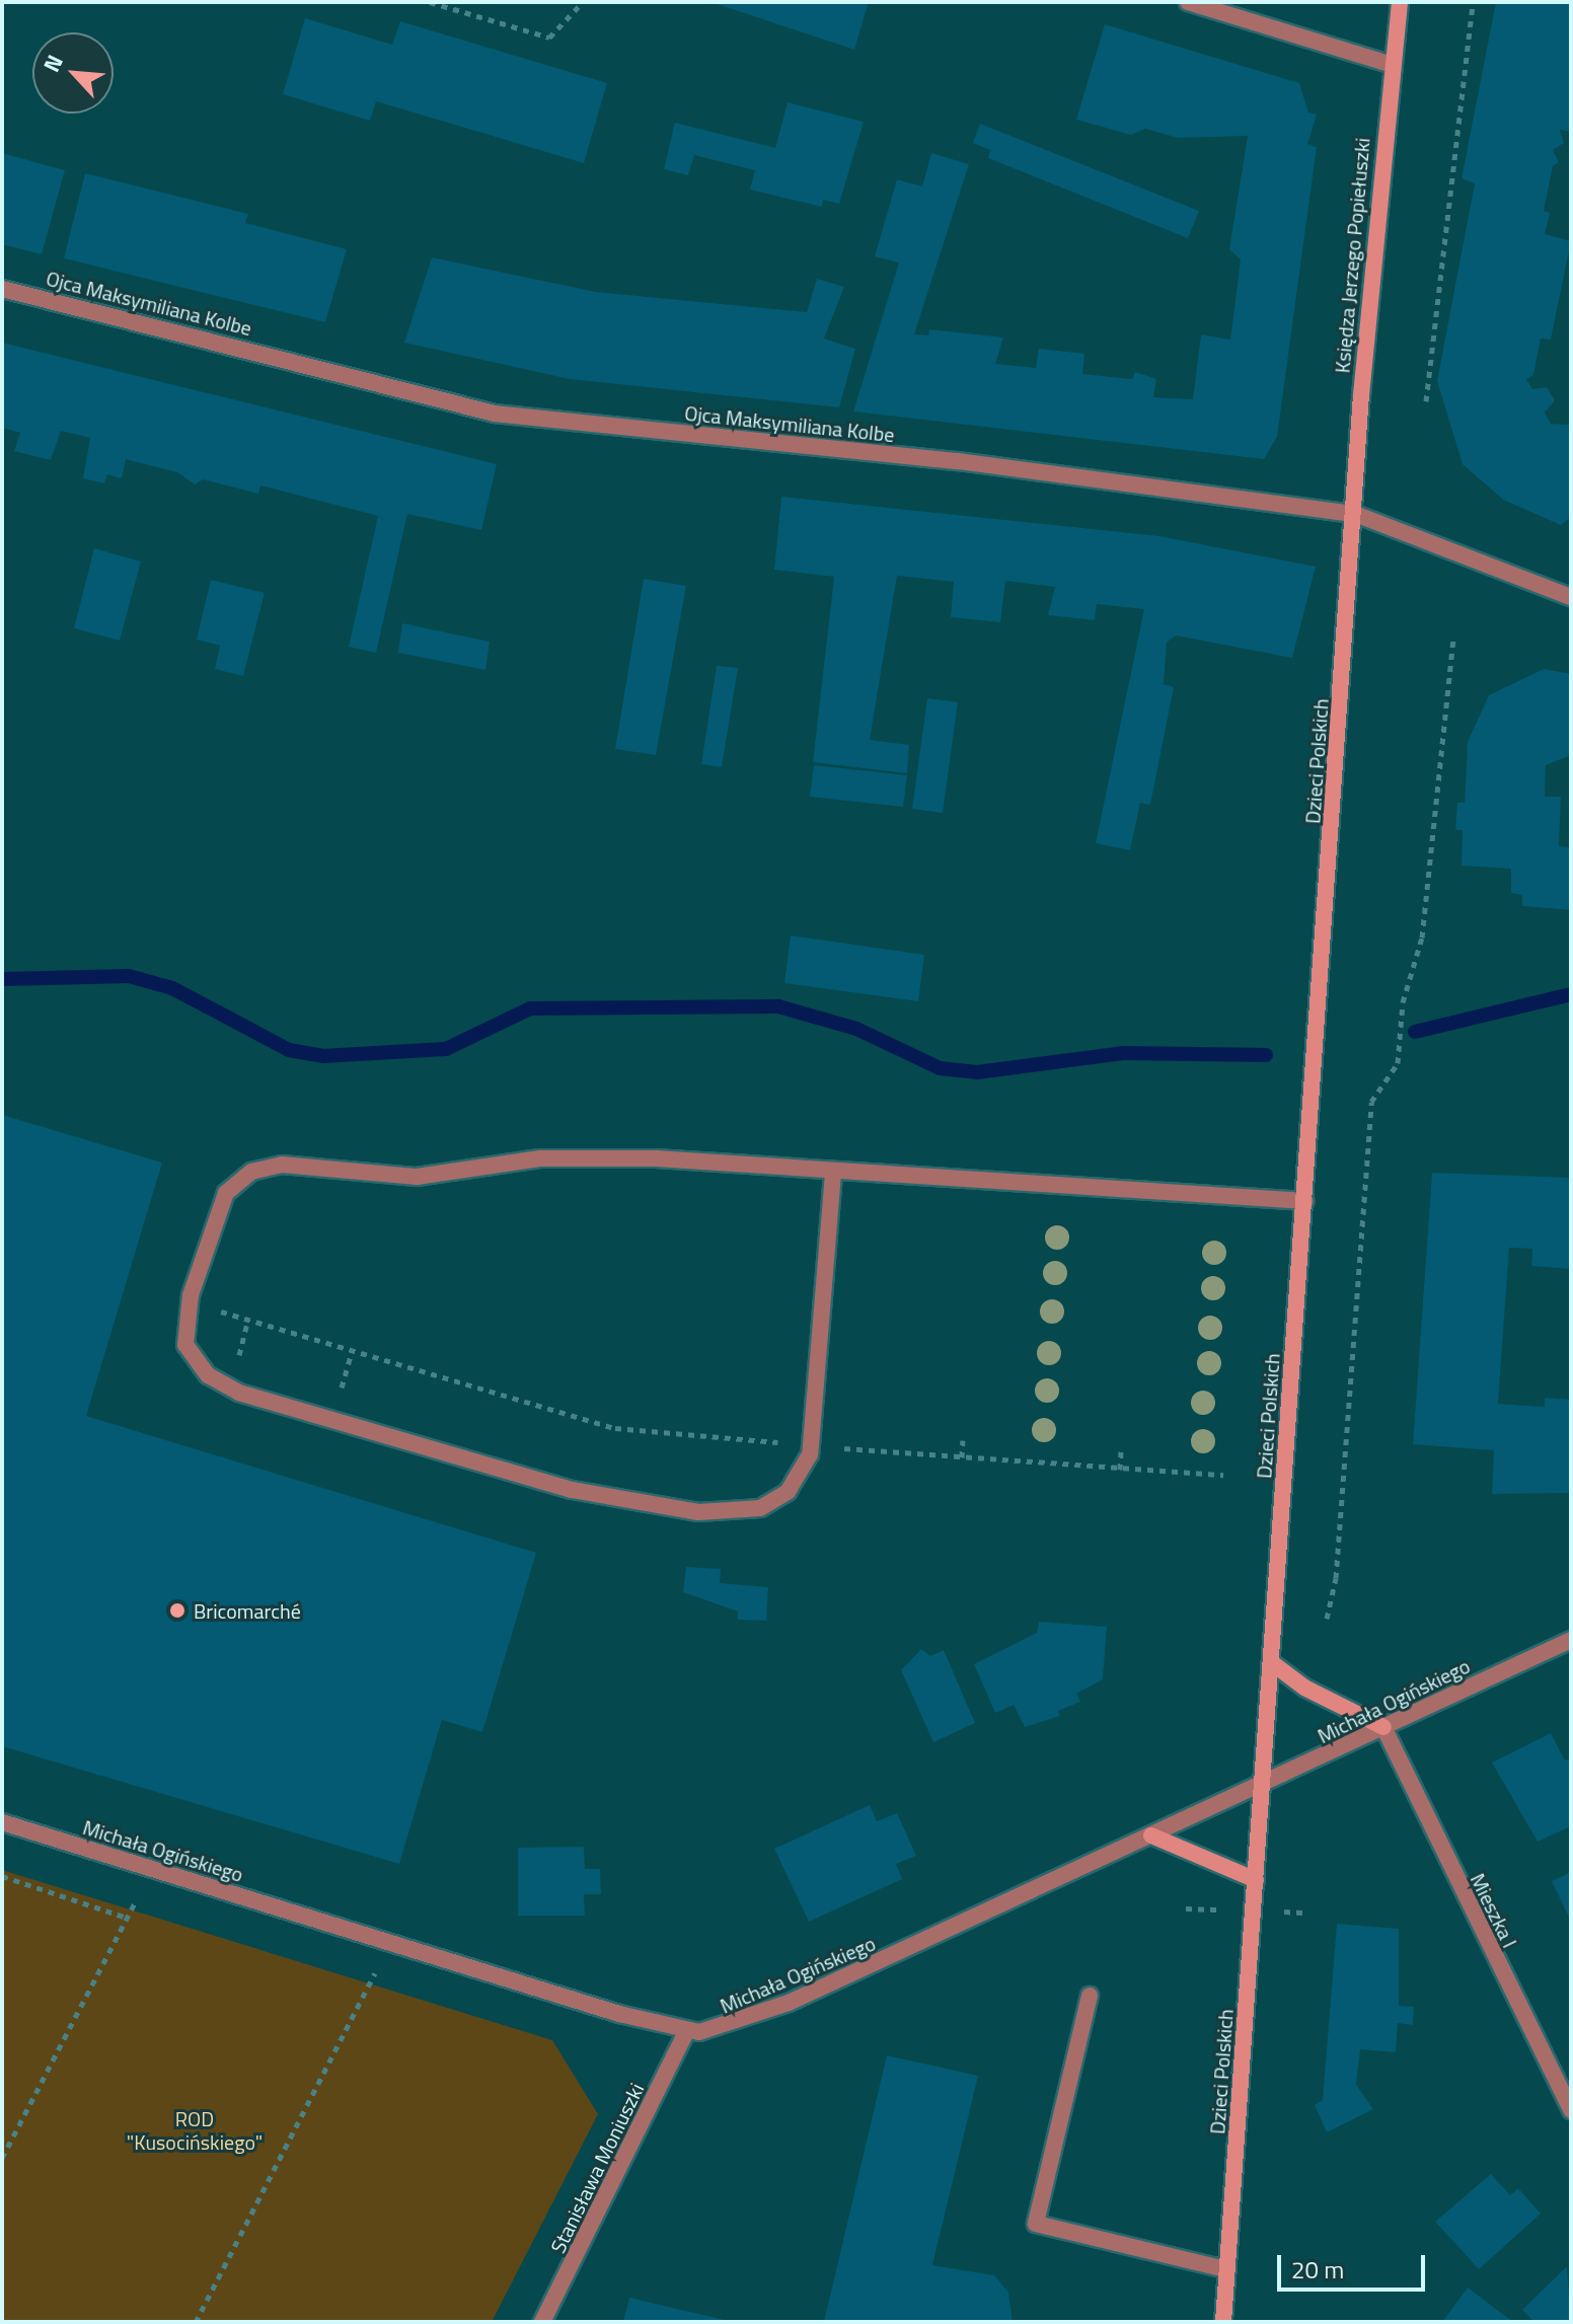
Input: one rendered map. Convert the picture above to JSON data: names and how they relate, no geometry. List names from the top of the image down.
{
  "streets": {
    "street": [
      "Księdza Jerzego Popiełuszki",
      "Ojca Maksymiliana Kolbe",
      "Dzieci Polskich",
      "Michała Ogińskiego",
      "Mieszka I",
      "Stanisława Moniuszki"
    ]
  },
  "crossings": [
    ["Księdza Jerzego Popiełuszki", "Ojca Maksymiliana Kolbe"],
    ["Księdza Jerzego Popiełuszki", "Dzieci Polskich"],
    ["Ojca Maksymiliana Kolbe", "Dzieci Polskich"],
    ["Dzieci Polskich", "Michała Ogińskiego"],
    ["Michała Ogińskiego", "Mieszka I"],
    ["Michała Ogińskiego", "Stanisława Moniuszki"]
  ],
  "parks": ["ROD \"Kusocińskiego\""],
  "places": ["Bricomarché"],
  "scale_bar": "20 m",
  "north": "top left"
}
